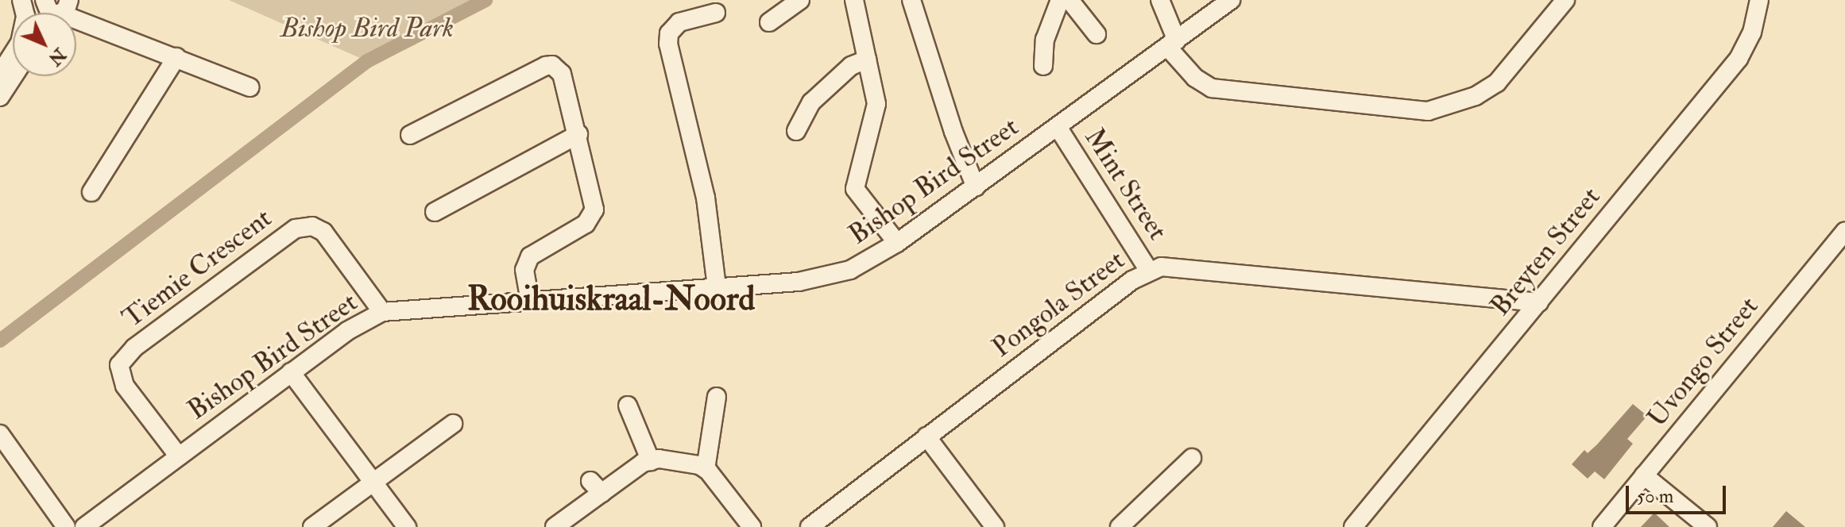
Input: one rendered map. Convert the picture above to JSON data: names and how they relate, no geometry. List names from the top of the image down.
{
  "streets": {
    "street": [
      "Bishop Bird Street",
      "Mint Street",
      "Breyten Street",
      "Tiemie Crescent",
      "Pongola Street",
      "Uvongo Street"
    ]
  },
  "crossings": [
    ["Bishop Bird Street", "Mint Street"],
    ["Bishop Bird Street", "Tiemie Crescent"],
    ["Mint Street", "Pongola Street"],
    ["Breyten Street", "Pongola Street"]
  ],
  "districts": ["Rooihuiskraal-Noord"],
  "parks": ["Bishop Bird Park"],
  "scale_bar": "50 m",
  "north": "bottom right"
}
